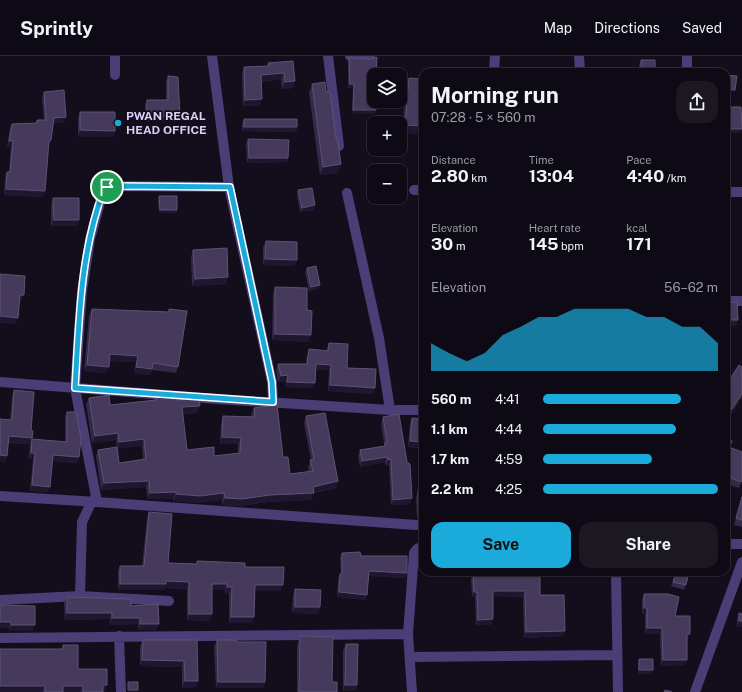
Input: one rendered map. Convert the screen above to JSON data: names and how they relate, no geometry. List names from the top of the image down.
{
  "places": ["PWAN REGAL HEAD OFFICE"],
  "page": {
    "header": "Sprintly",
    "nav": ["Map", "Directions", "Saved"],
    "map_buttons": ["+", "−"],
    "heading": ["Morning run", "07:28 · 5 × 560 m"],
    "stats": [
      ["Distance", "2.80 km"],
      ["Time", "13:04"],
      ["Pace", "4:40 /km"],
      ["Elevation", "30 m"],
      ["Heart rate", "145 bpm"],
      ["kcal", "171"]
    ],
    "chart": ["Elevation", "56–62 m"],
    "list": [
      {
        "name": "560 m",
        "note": "4:41"
      },
      {
        "name": "1.1 km",
        "note": "4:44"
      },
      {
        "name": "1.7 km",
        "note": "4:59"
      },
      {
        "name": "2.2 km",
        "note": "4:25"
      }
    ],
    "buttons": ["Save", "Share"]
  }
}
